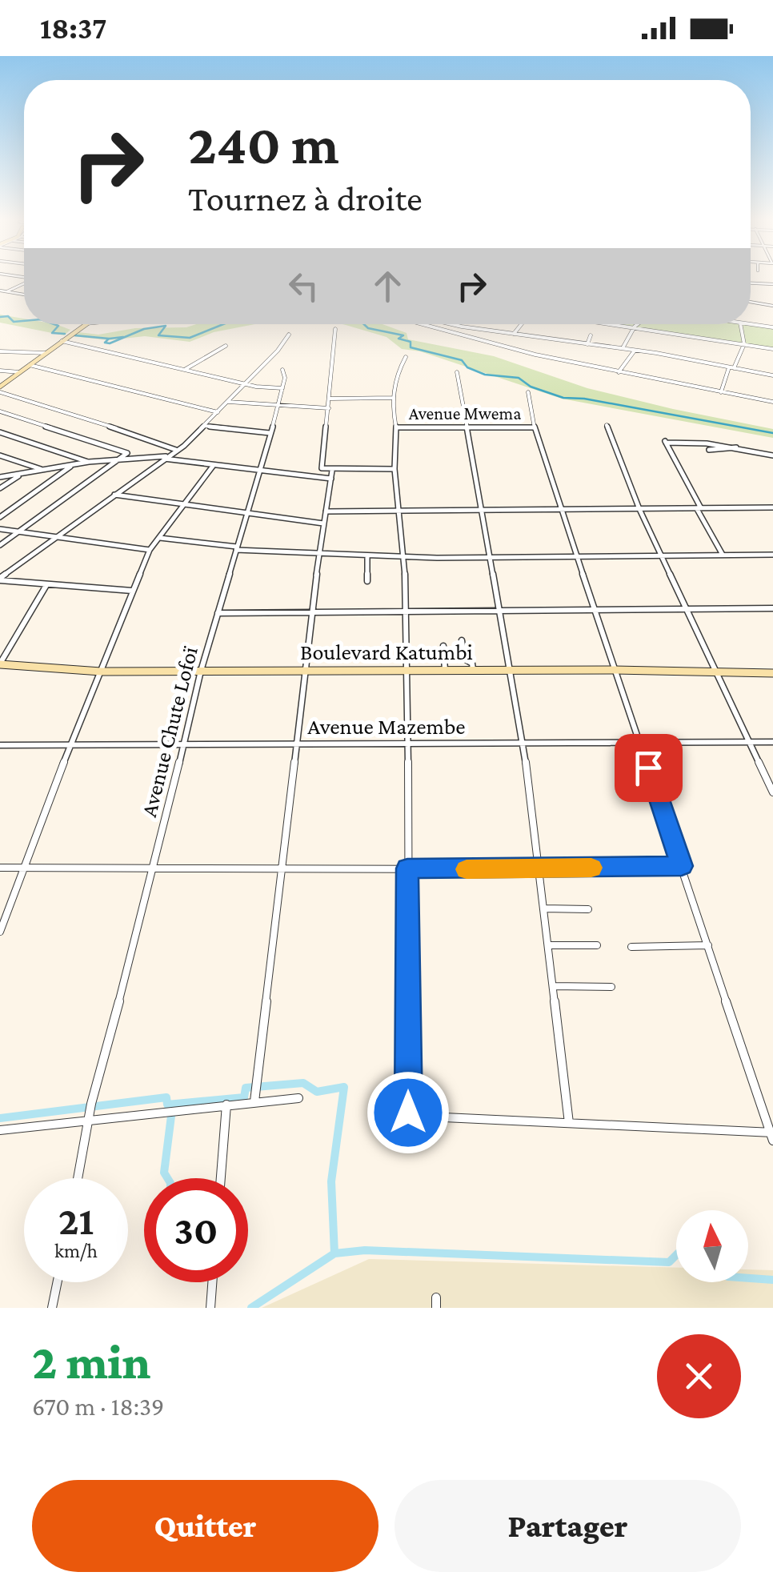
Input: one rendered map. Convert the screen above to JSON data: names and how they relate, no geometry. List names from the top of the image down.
{
  "streets": {
    "street": [
      "Avenue Mwema",
      "Boulevard Katumbi",
      "Avenue Mazembe",
      "Avenue Chute Lofoï"
    ]
  },
  "crossings": [
    ["Avenue Mwema", "Boulevard Katumbi"],
    ["Avenue Mwema", "Avenue Mazembe"],
    ["Boulevard Katumbi", "Avenue Chute Lofoï"],
    ["Avenue Mazembe", "Avenue Chute Lofoï"]
  ],
  "north": "top",
  "page": {
    "status": "18:37",
    "turn": ["240 m", "Tournez à droite"],
    "speed": "21 km/h",
    "limit": "30",
    "heading": ["2 min", "670 m · 18:39"],
    "buttons": ["Quitter", "Partager"]
  }
}
